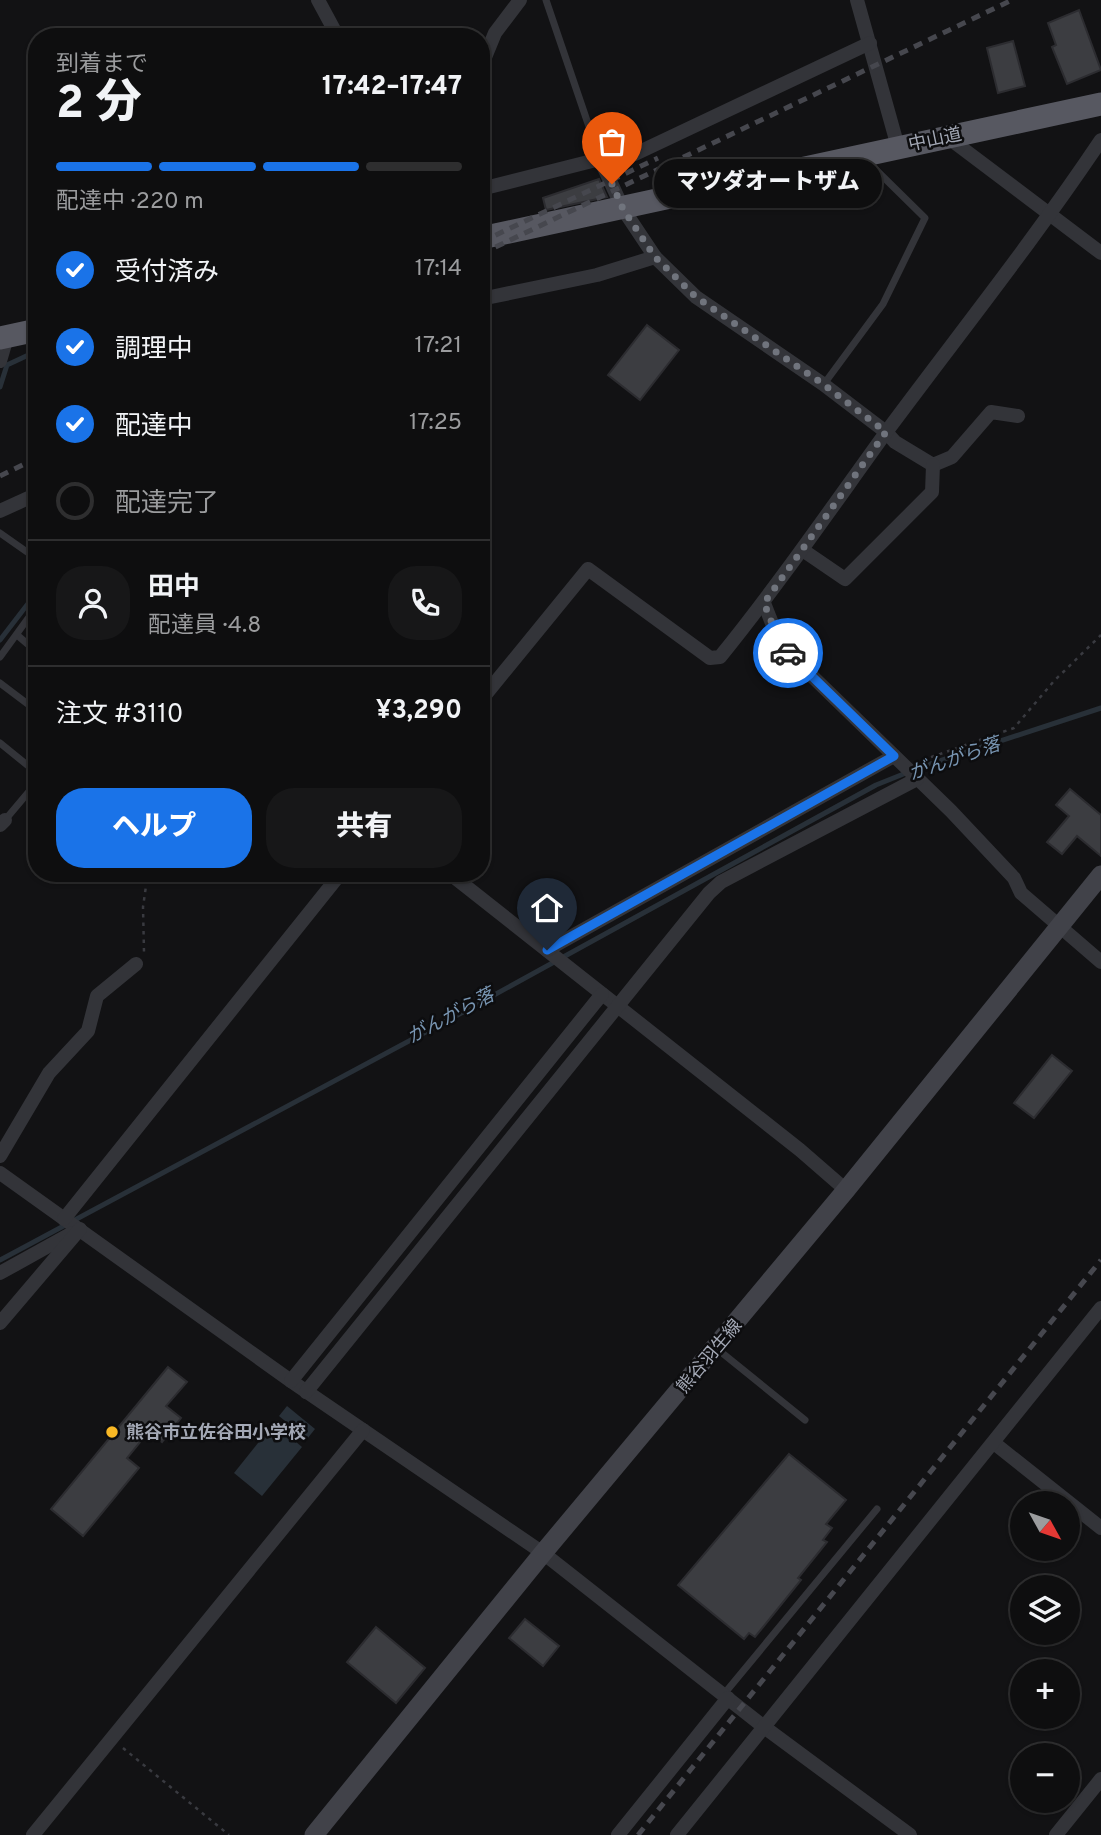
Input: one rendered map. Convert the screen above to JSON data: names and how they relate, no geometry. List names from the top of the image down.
{
  "streets": {
    "highway": ["中山道"],
    "main road": ["熊谷羽生線"]
  },
  "water": ["がんがら落"],
  "places": ["マツダオートザム", "熊谷市立佐谷田小学校"],
  "north": "bottom right",
  "page": {
    "heading": ["2 分", "到着まで", "17:42–17:47"],
    "panel": [
      "田中",
      "配達員 · 4.8",
      "注文 #3110",
      "¥3,290"
    ],
    "bar": "配達中 · 220 m",
    "bubble": "マツダオートザム",
    "list": [
      ["受付済み", "17:14"],
      ["調理中", "17:21"],
      ["配達中", "17:25"],
      "配達完了"
    ],
    "buttons": ["ヘルプ", "共有"],
    "map_buttons": ["+", "−"]
  }
}
